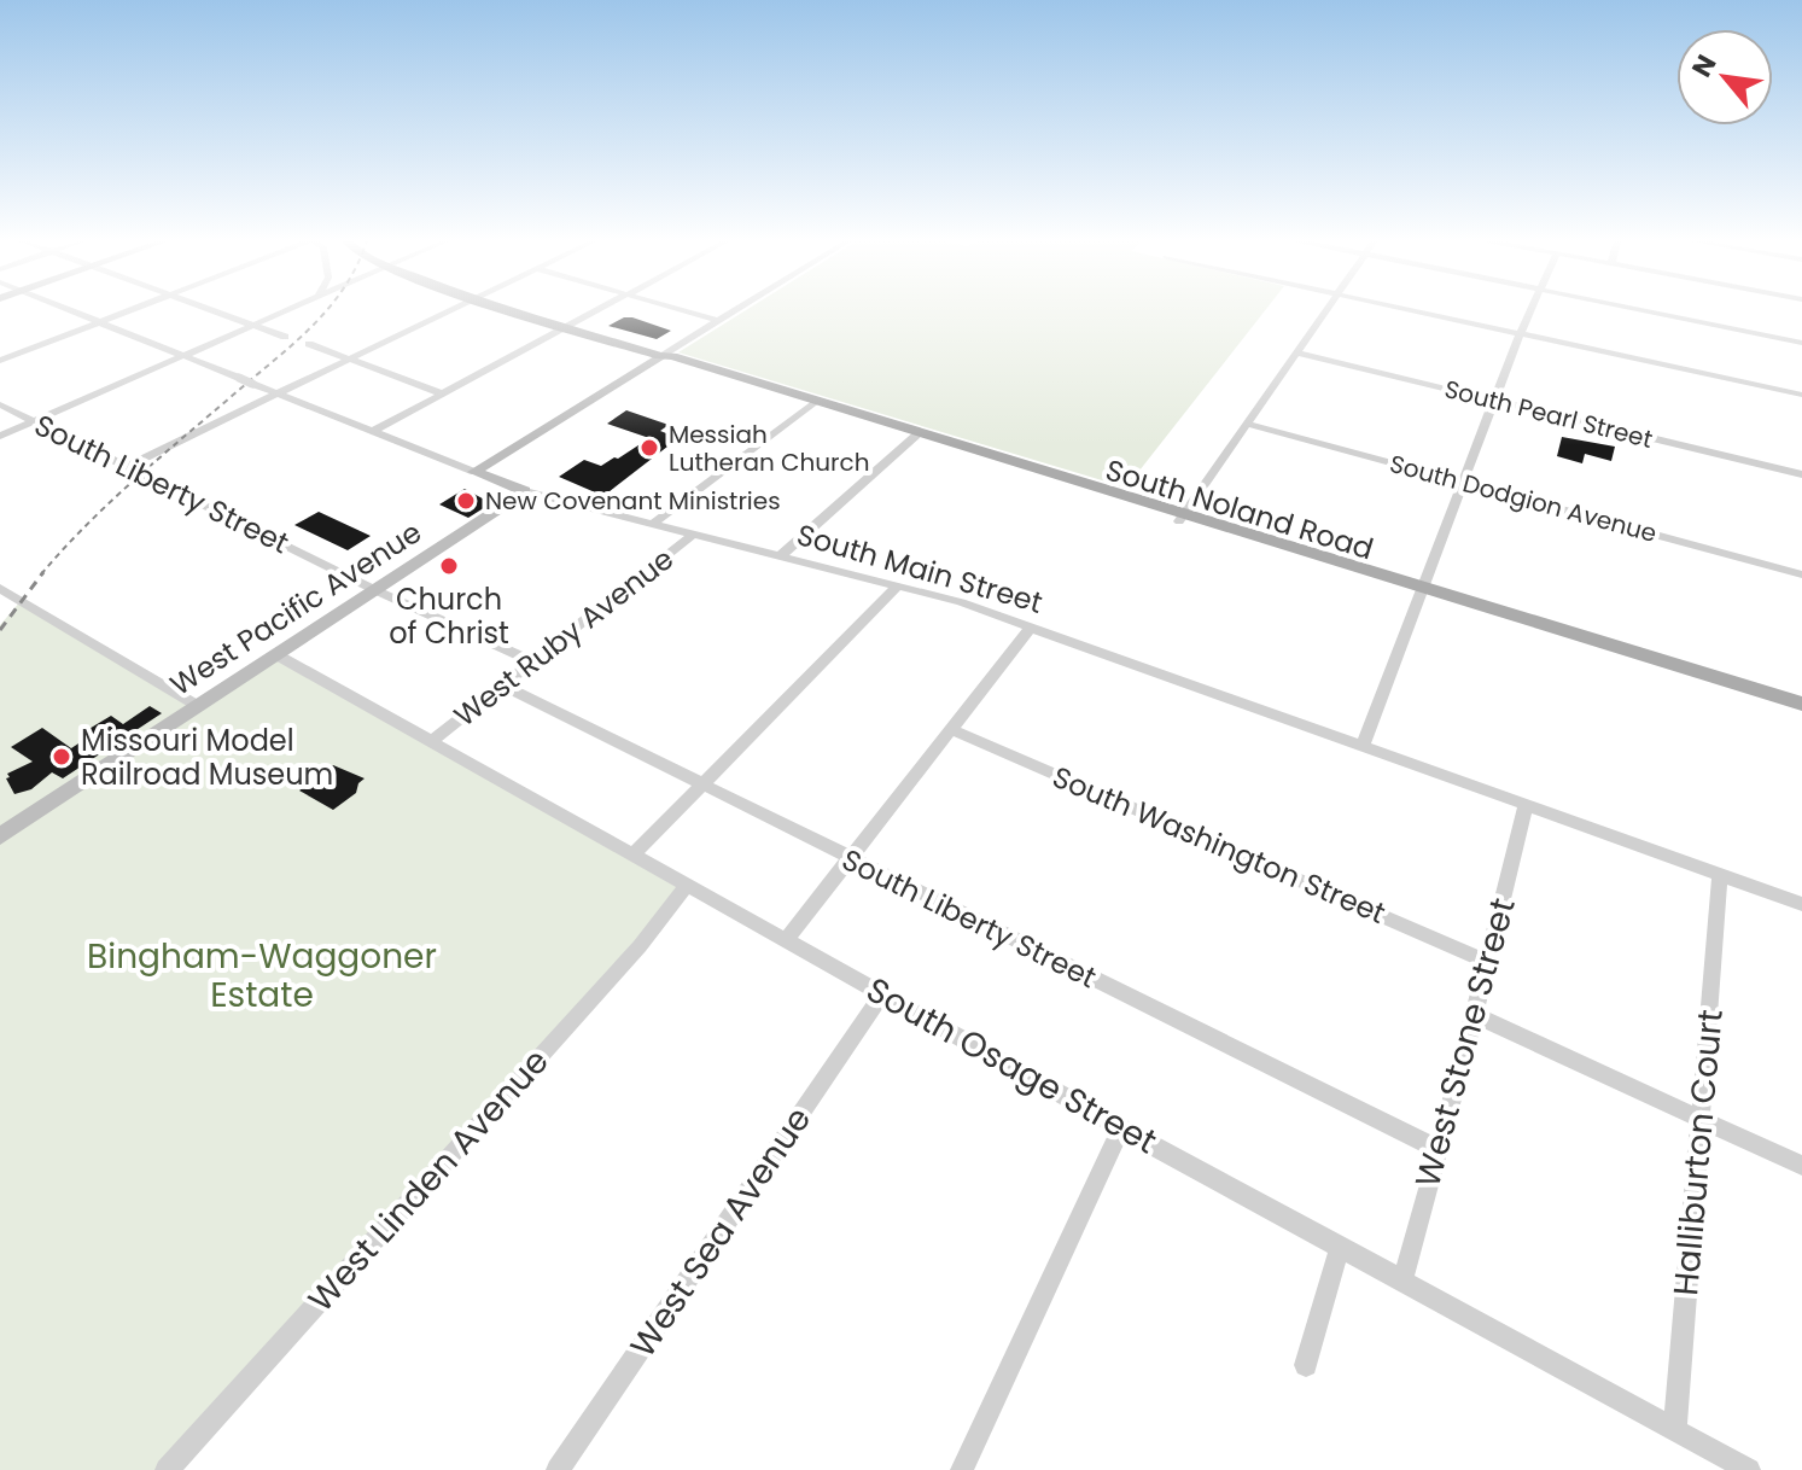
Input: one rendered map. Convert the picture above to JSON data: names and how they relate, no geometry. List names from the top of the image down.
{
  "streets": {
    "main road": ["South Noland Road"],
    "street": [
      "South Pearl Street",
      "South Liberty Street",
      "South Dodgion Avenue",
      "South Main Street",
      "West Pacific Avenue",
      "West Ruby Avenue",
      "South Washington Street",
      "West Stone Street",
      "South Osage Street",
      "Halliburton Court",
      "West Linden Avenue",
      "West Sea Avenue"
    ]
  },
  "crossings": [
    ["South Liberty Street", "West Pacific Avenue"],
    ["South Liberty Street", "West Ruby Avenue"],
    ["South Liberty Street", "West Stone Street"],
    ["South Main Street", "West Pacific Avenue"],
    ["South Main Street", "West Ruby Avenue"],
    ["South Main Street", "West Stone Street"],
    ["South Main Street", "Halliburton Court"],
    ["West Pacific Avenue", "South Osage Street"],
    ["West Ruby Avenue", "South Osage Street"],
    ["South Washington Street", "West Stone Street"],
    ["West Stone Street", "South Osage Street"],
    ["South Osage Street", "Halliburton Court"],
    ["South Osage Street", "West Linden Avenue"],
    ["South Osage Street", "West Sea Avenue"]
  ],
  "parks": ["Bingham-Waggoner Estate"],
  "places": [
    "Messiah Lutheran Church",
    "New Covenant Ministries",
    "Church of Christ",
    "Missouri Model Railroad Museum"
  ],
  "north": "top left"
}
